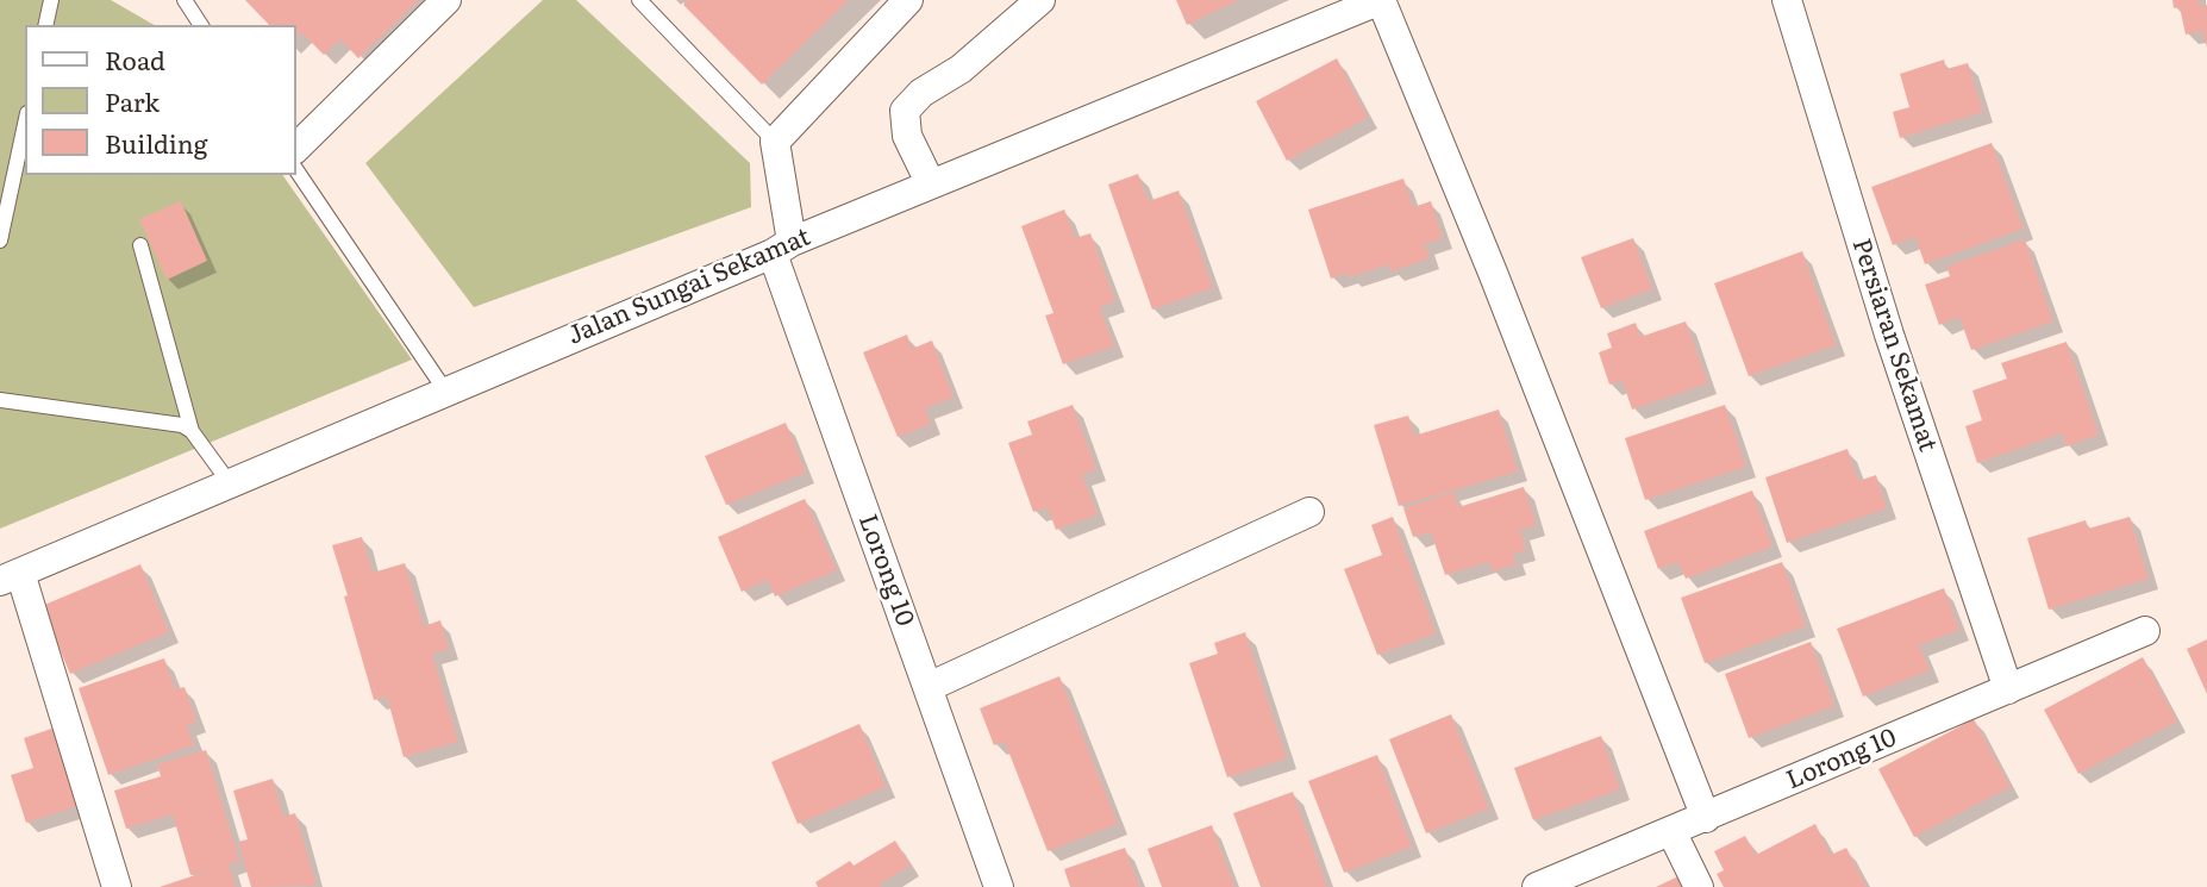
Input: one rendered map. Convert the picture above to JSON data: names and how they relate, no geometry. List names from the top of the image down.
{
  "streets": {
    "street": ["Jalan Sungai Sekamat", "Persiaran Sekamat", "Lorong 10"]
  },
  "crossings": [
    ["Jalan Sungai Sekamat", "Lorong 10"],
    ["Persiaran Sekamat", "Lorong 10"]
  ],
  "legend": ["Road", "Park", "Building"]
}
